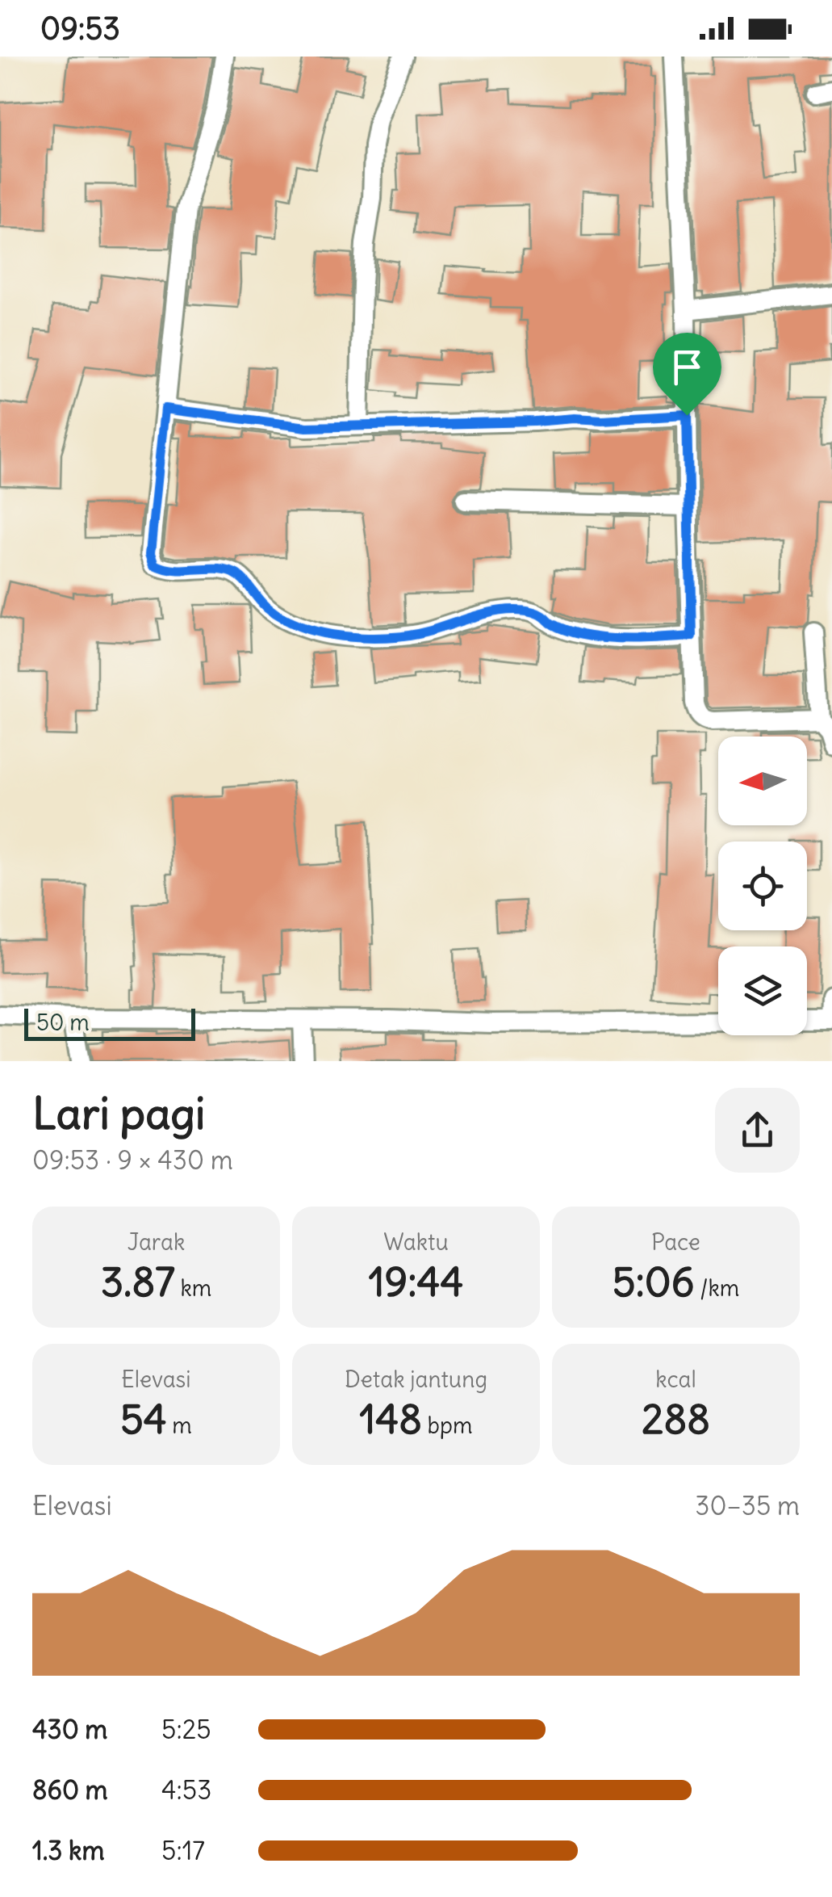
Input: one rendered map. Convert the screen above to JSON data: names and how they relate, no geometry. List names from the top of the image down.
{
  "scale_bar": "50 m",
  "north": "left",
  "page": {
    "status": "09:53",
    "scale": "50 m",
    "heading": ["Lari pagi", "09:53 · 9 × 430 m"],
    "stats": [
      ["Jarak", "3.87 km"],
      ["Waktu", "19:44"],
      ["Pace", "5:06 /km"],
      ["Elevasi", "54 m"],
      ["Detak jantung", "148 bpm"],
      ["kcal", "288"]
    ],
    "chart": ["Elevasi", "30–35 m"],
    "list": [
      {
        "name": "430 m",
        "note": "5:25"
      },
      {
        "name": "860 m",
        "note": "4:53"
      },
      {
        "name": "1.3 km",
        "note": "5:17"
      }
    ]
  }
}
